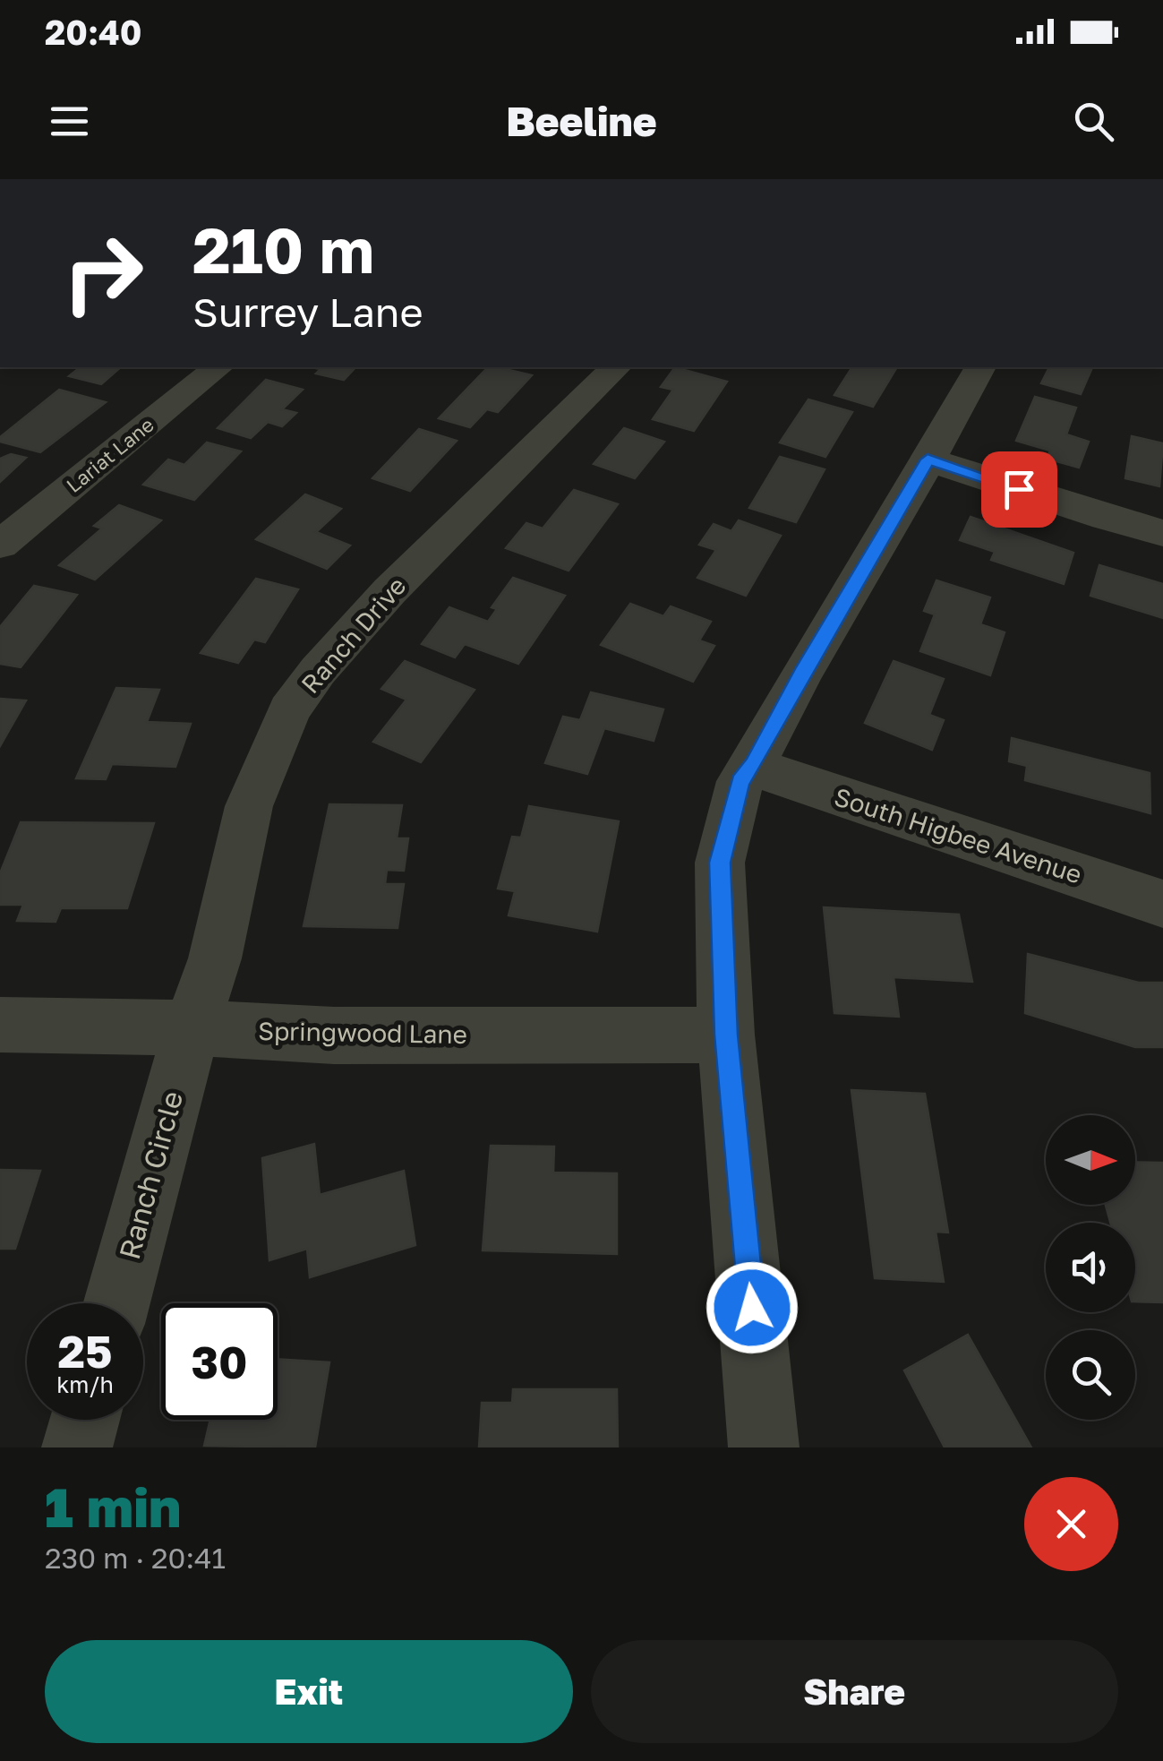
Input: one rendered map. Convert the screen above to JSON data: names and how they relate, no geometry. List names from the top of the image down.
{
  "streets": {
    "street": [
      "Lariat Lane",
      "Ranch Drive",
      "South Higbee Avenue",
      "Springwood Lane",
      "Ranch Circle"
    ]
  },
  "crossings": [
    ["Ranch Drive", "Springwood Lane"],
    ["Ranch Drive", "Ranch Circle"],
    ["Springwood Lane", "Ranch Circle"]
  ],
  "north": "right",
  "page": {
    "status": "20:40",
    "header": "Beeline",
    "turn": ["210 m", "Surrey Lane"],
    "speed": "25 km/h",
    "limit": "30",
    "heading": ["1 min", "230 m · 20:41"],
    "buttons": ["Exit", "Share"]
  }
}
